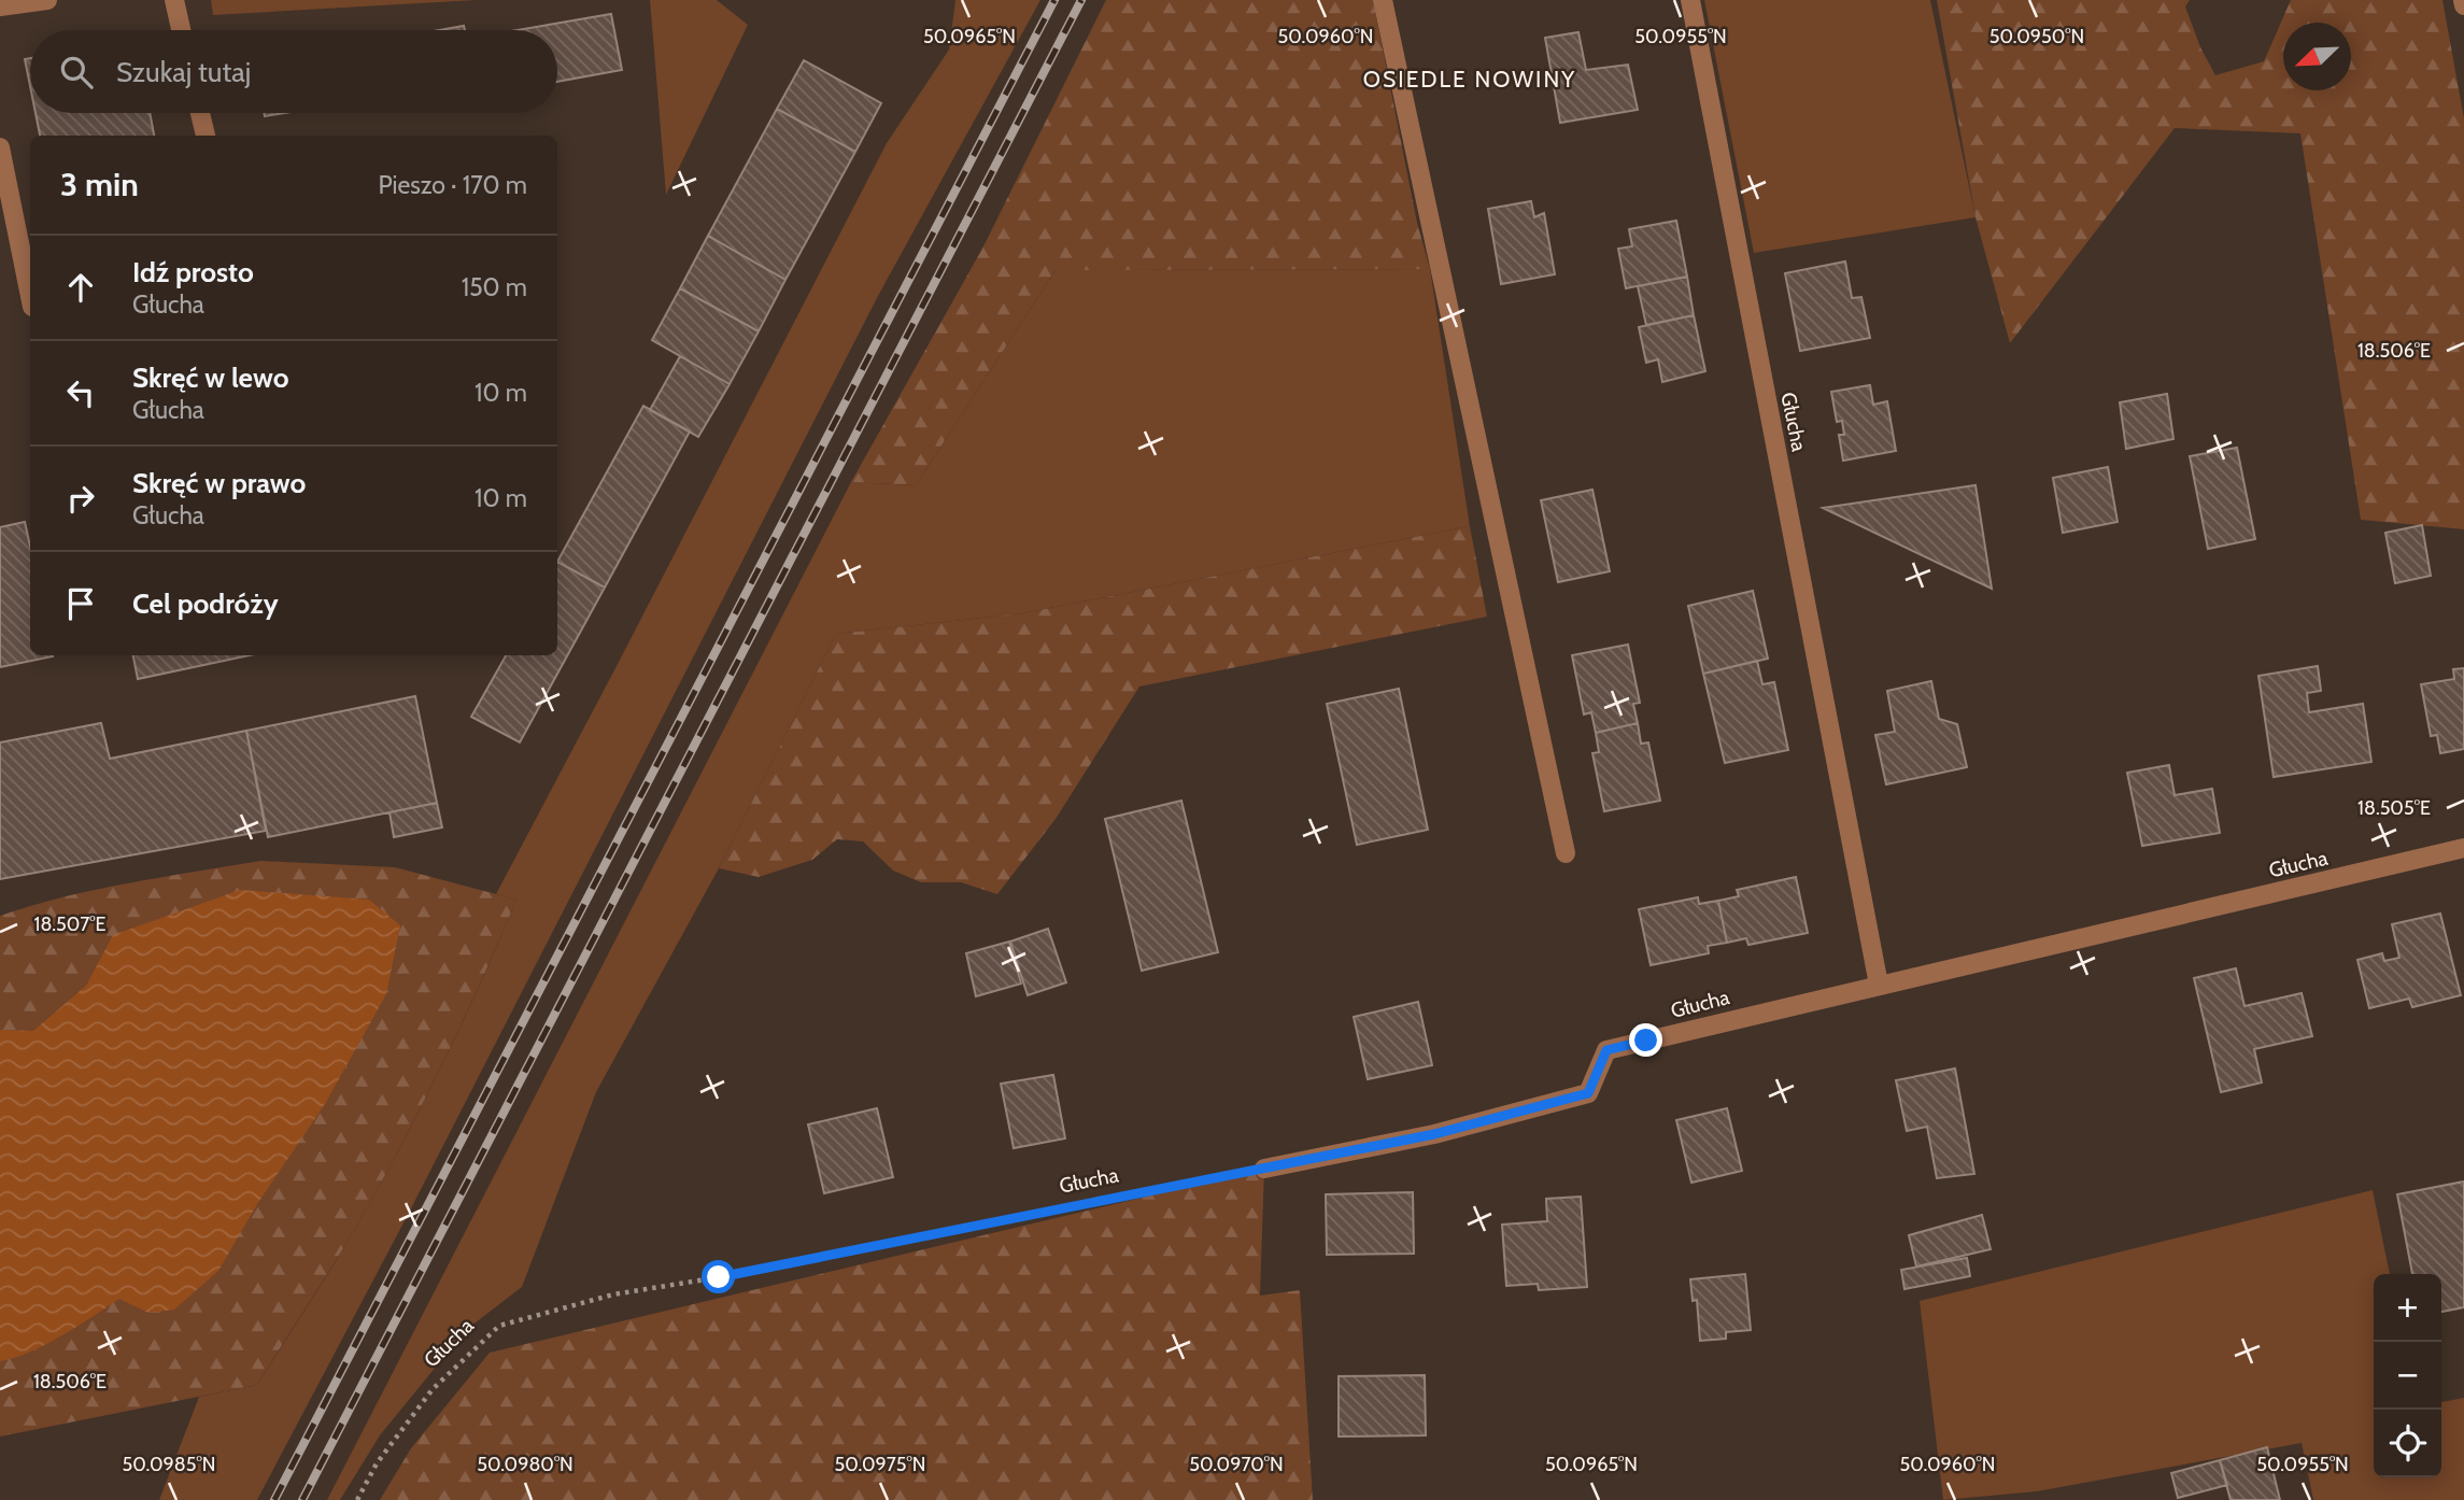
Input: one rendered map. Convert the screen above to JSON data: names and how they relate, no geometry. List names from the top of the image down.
{
  "streets": {
    "street": ["Głucha"]
  },
  "districts": ["OSIEDLE NOWINY"],
  "north": "bottom left",
  "page": {
    "search": "Szukaj tutaj",
    "heading": ["3 min", "Pieszo · 170 m"],
    "list": [
      ["Idź prosto", "Głucha", "150 m"],
      ["Skręć w lewo", "Głucha", "10 m"],
      ["Skręć w prawo", "Głucha", "10 m"],
      "Cel podróży"
    ],
    "map_buttons": ["+", "−"]
  },
  "coordinates": [
    "50.0965°N",
    "50.0960°N",
    "50.0955°N",
    "50.0950°N",
    "18.506°E",
    "18.505°E",
    "18.507°E",
    "50.0985°N",
    "50.0980°N",
    "50.0975°N",
    "50.0970°N"
  ]
}
